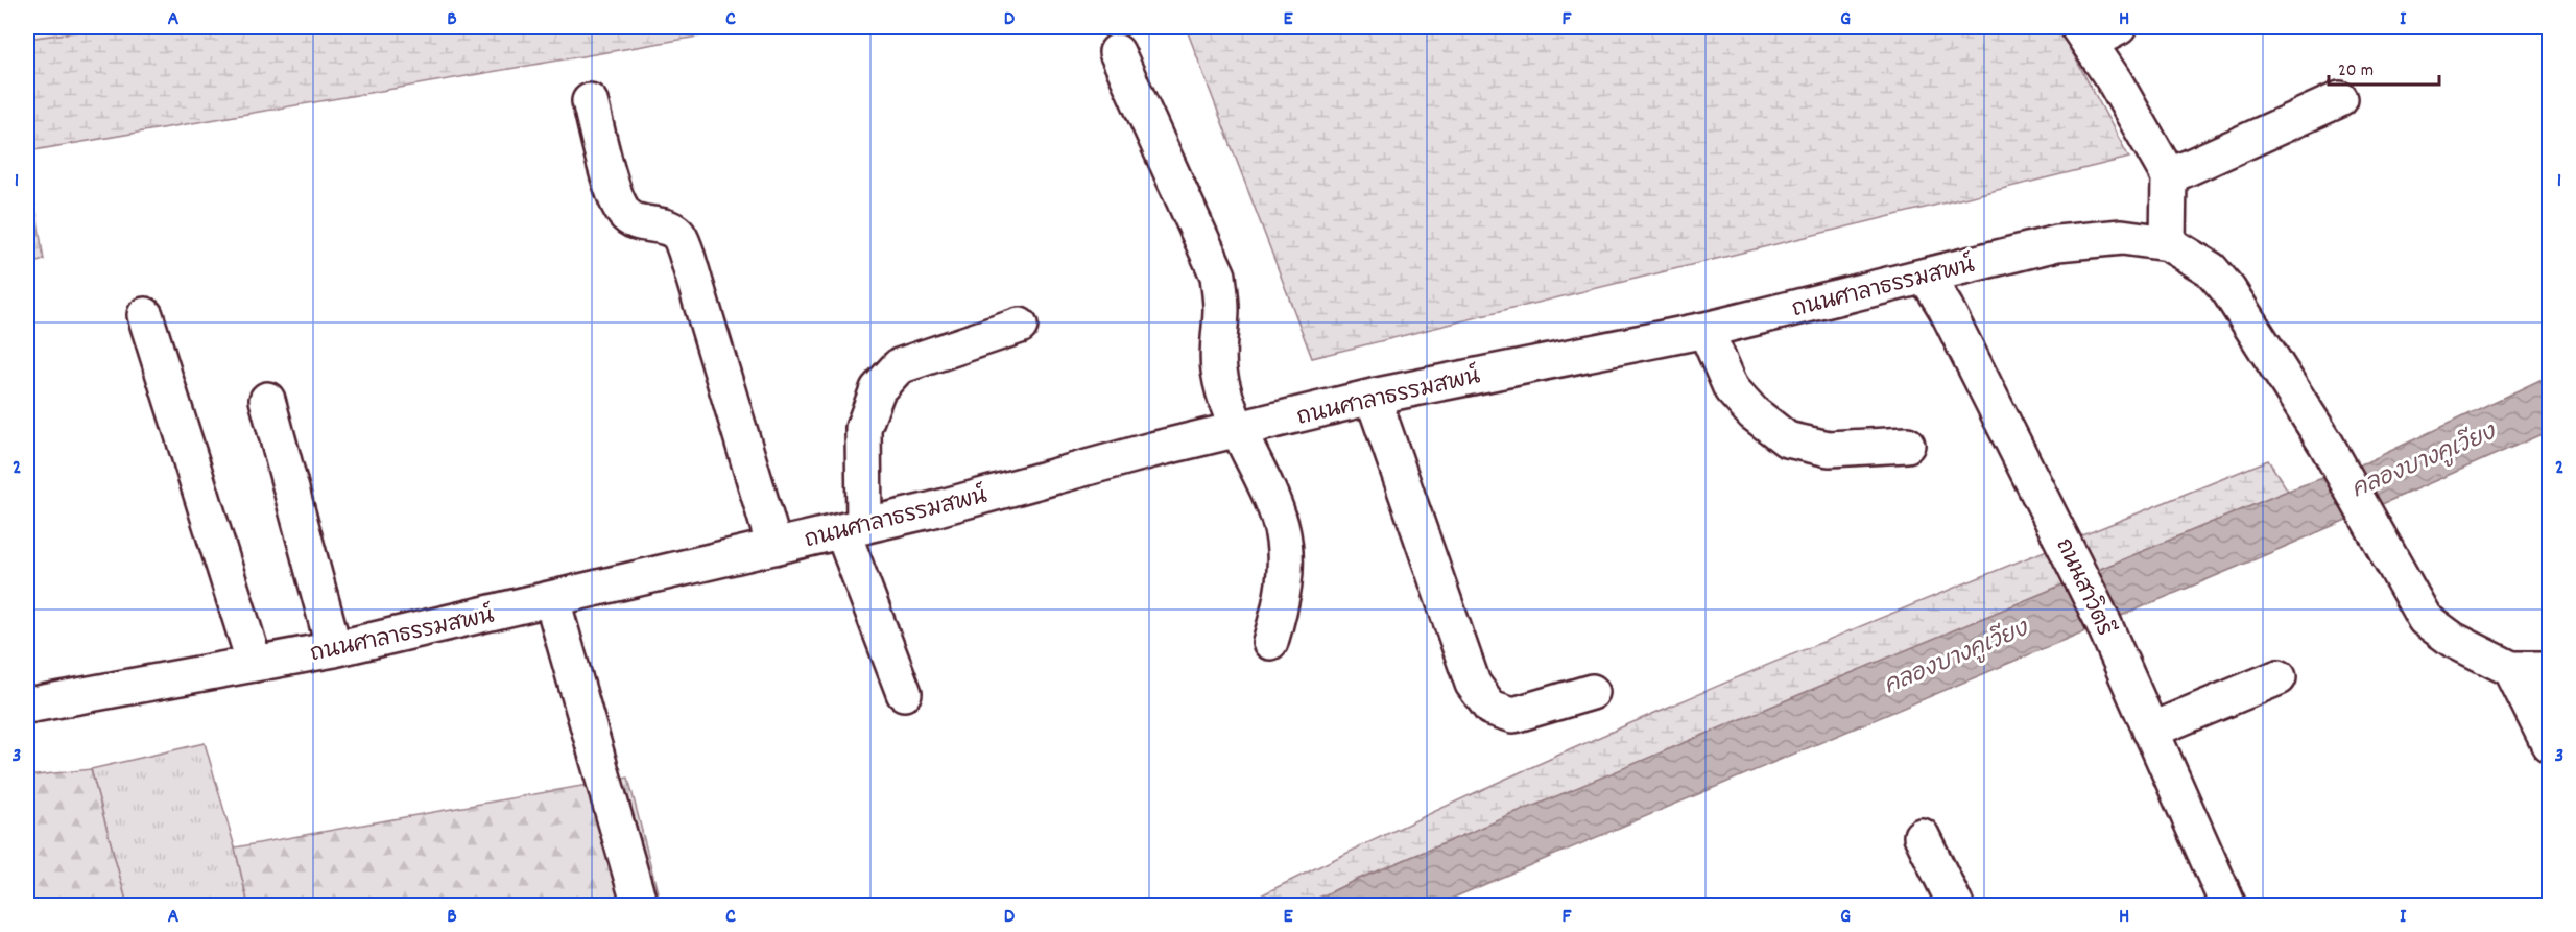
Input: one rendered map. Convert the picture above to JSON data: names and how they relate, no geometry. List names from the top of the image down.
{
  "streets": {
    "street": ["ถนนศาลาธรรมสพน์", "ถนนสาวิตรี"]
  },
  "crossings": [
    ["ถนนศาลาธรรมสพน์", "ถนนสาวิตรี"]
  ],
  "water": ["คลองบางคูเวียง"],
  "scale_bar": "20 m",
  "grid": {
    "columns": [
      "A",
      "B",
      "C",
      "D",
      "E",
      "F",
      "G",
      "H",
      "I"
    ],
    "rows": ["1", "2", "3"]
  }
}
